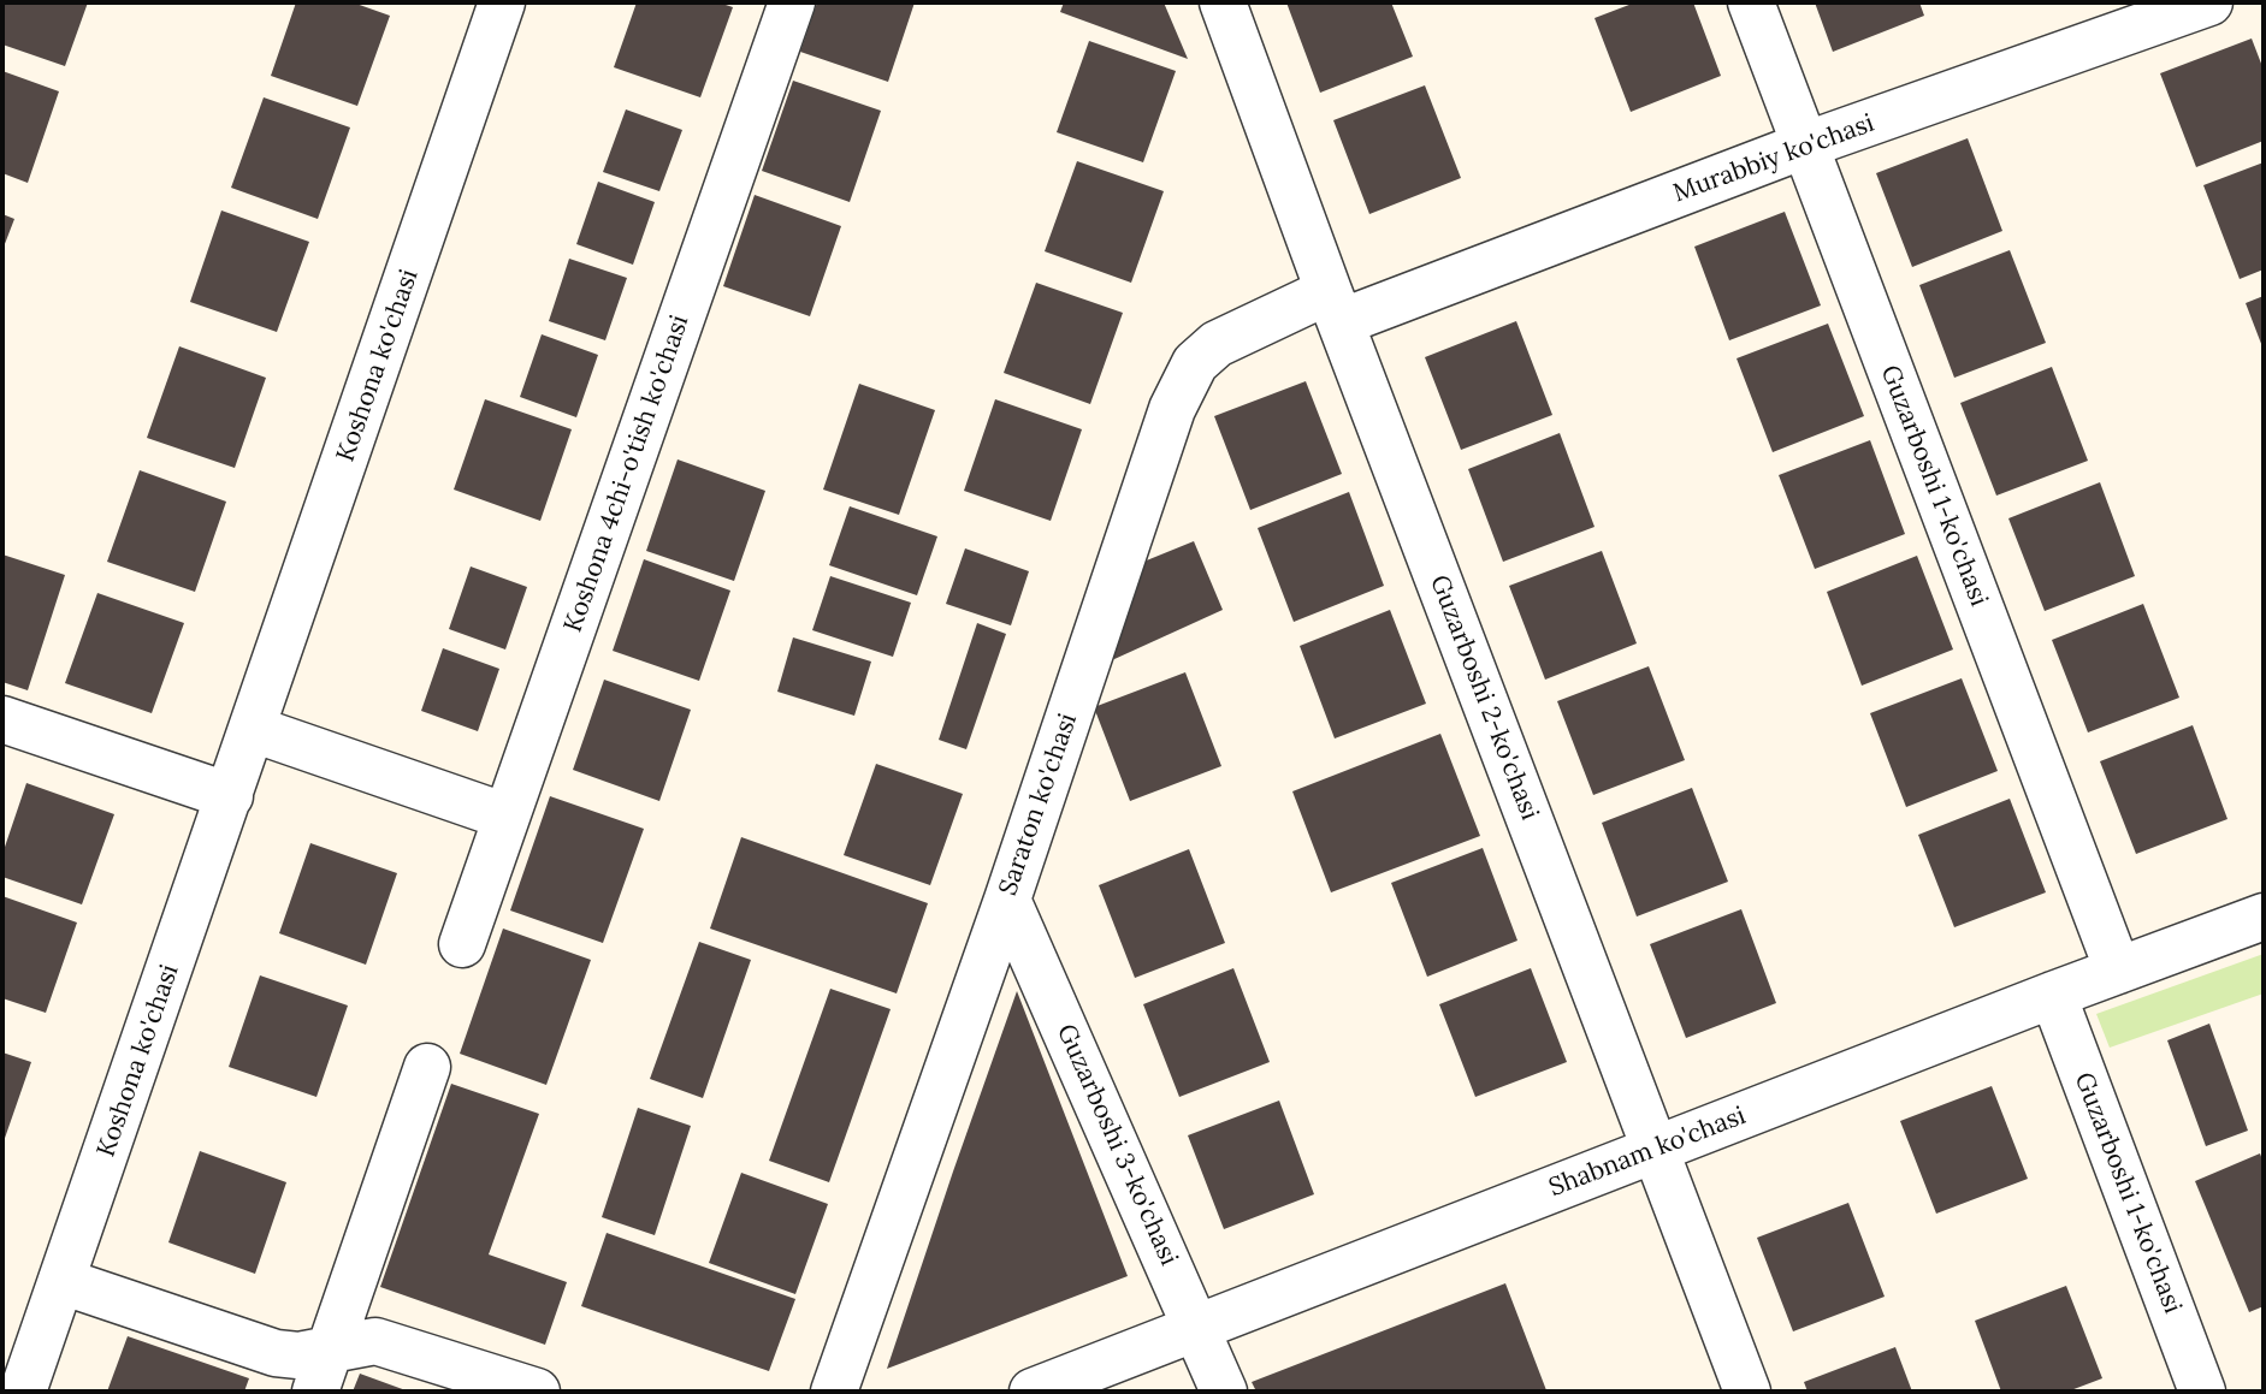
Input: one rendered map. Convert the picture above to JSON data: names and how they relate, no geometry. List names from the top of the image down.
{
  "streets": {
    "street": [
      "Murabbiy ko'chasi",
      "Koshona ko'chasi",
      "Koshona 4chi-o'tish ko'chasi",
      "Guzarboshi 1-ko'chasi",
      "Guzarboshi 2-ko'chasi",
      "Saraton ko'chasi",
      "Guzarboshi 3-ko'chasi",
      "Shabnam ko'chasi"
    ]
  },
  "crossings": [
    ["Murabbiy ko'chasi", "Guzarboshi 1-ko'chasi"],
    ["Murabbiy ko'chasi", "Guzarboshi 2-ko'chasi"],
    ["Murabbiy ko'chasi", "Saraton ko'chasi"],
    ["Guzarboshi 1-ko'chasi", "Shabnam ko'chasi"],
    ["Guzarboshi 2-ko'chasi", "Saraton ko'chasi"],
    ["Guzarboshi 2-ko'chasi", "Shabnam ko'chasi"],
    ["Saraton ko'chasi", "Guzarboshi 3-ko'chasi"],
    ["Guzarboshi 3-ko'chasi", "Shabnam ko'chasi"]
  ]
}
